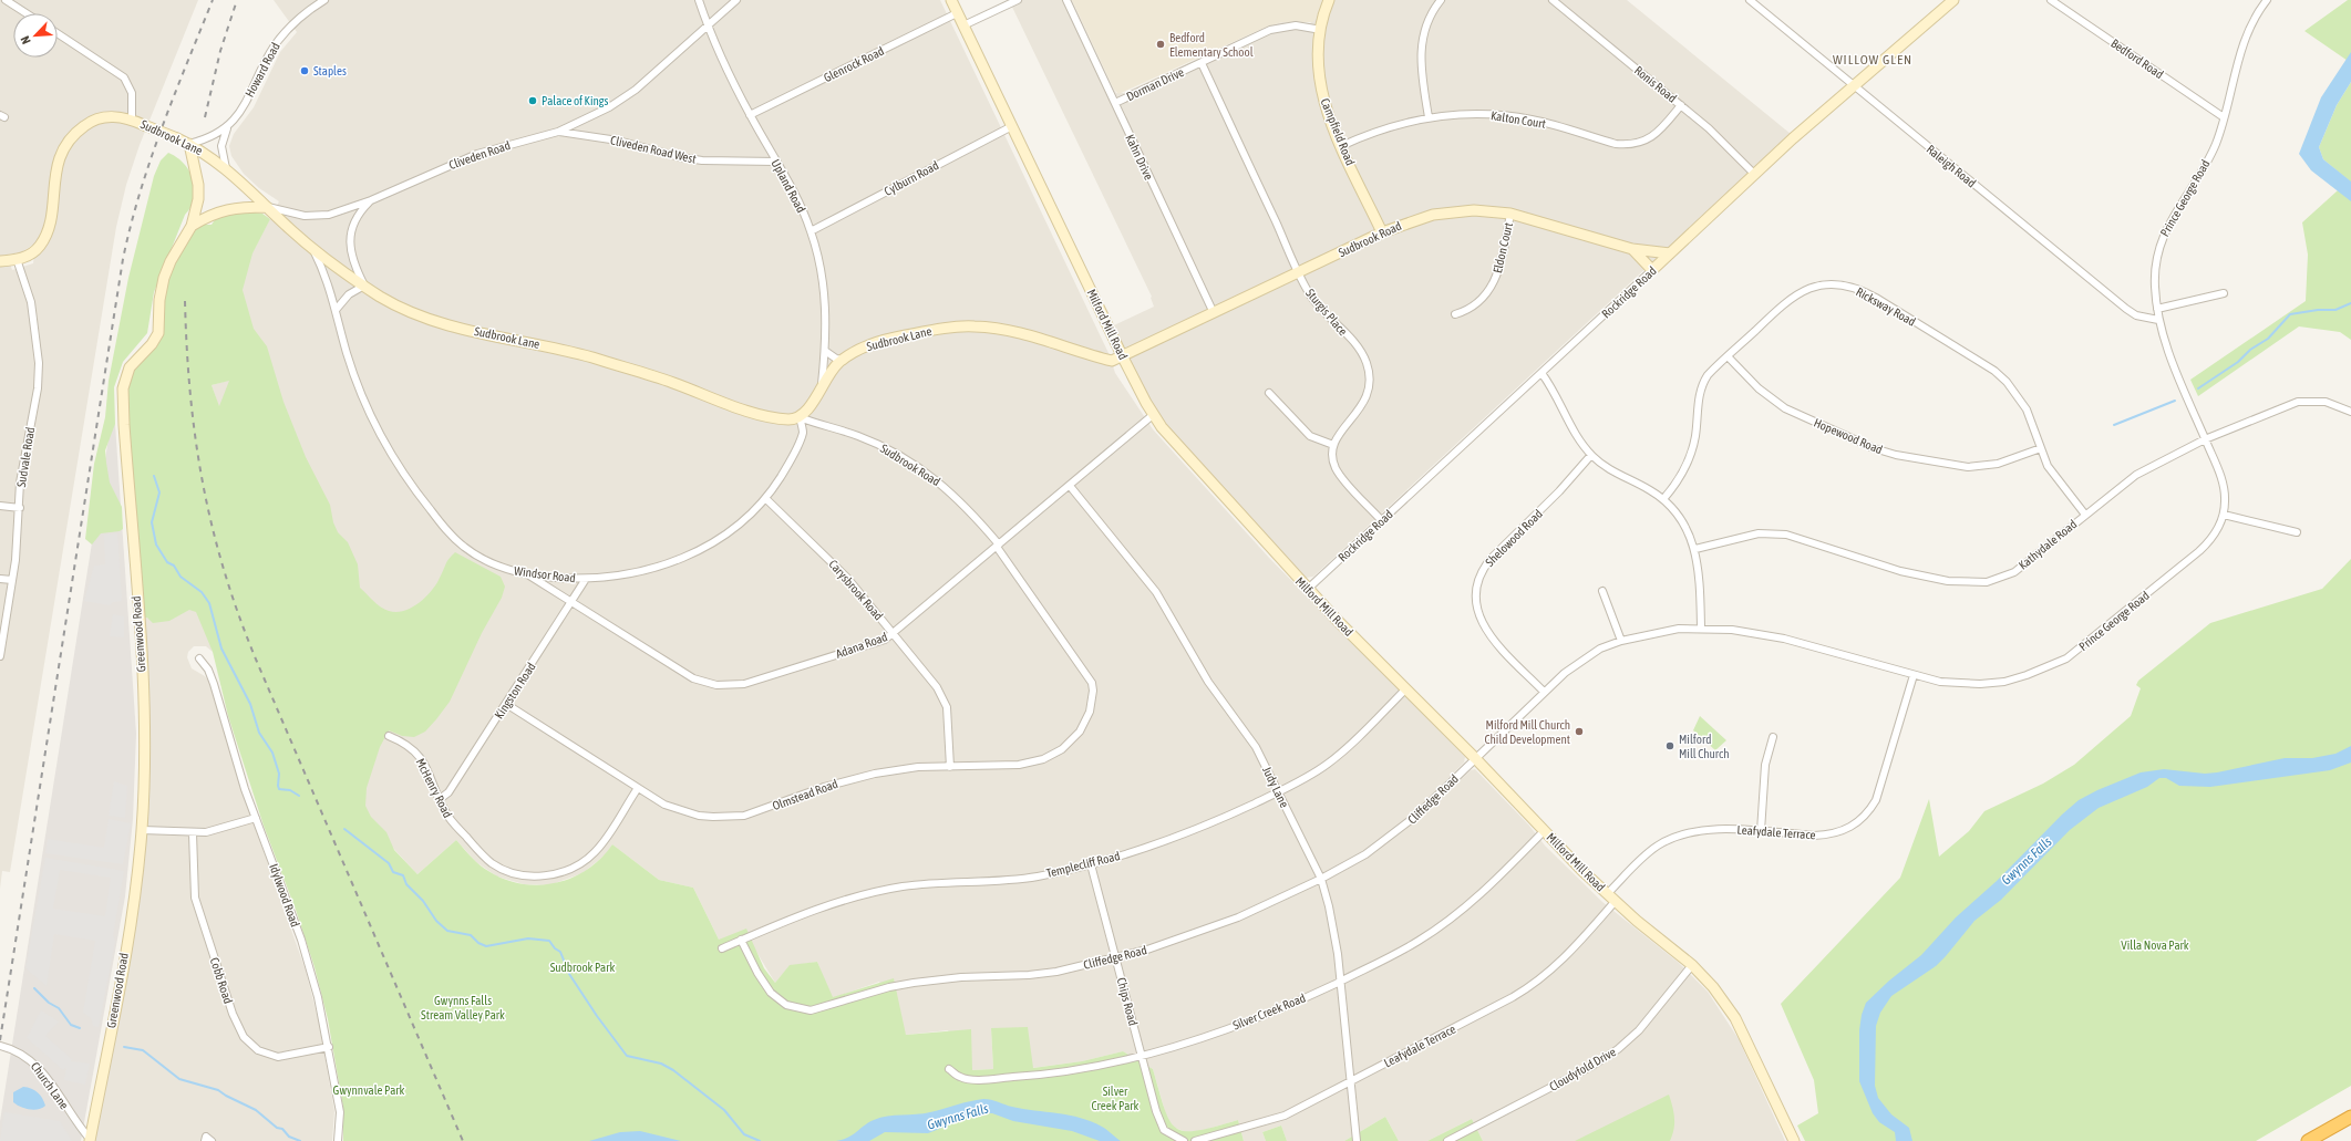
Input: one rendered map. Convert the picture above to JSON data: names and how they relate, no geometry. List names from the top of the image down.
{
  "streets": {
    "street": [
      "Bedford Road",
      "Glenrock Road",
      "Howard Road",
      "Dorman Drive",
      "Ronis Road",
      "Kalton Court",
      "Campfield Road",
      "Sudbrook Lane",
      "Cliveden Road West",
      "Cliveden Road",
      "Kahn Drive",
      "Raleigh Road",
      "Cylburn Road",
      "Upland Road",
      "Prince George Road",
      "Sudbrook Road",
      "Eldon Court",
      "Rockridge Road",
      "Ricksway Road",
      "Sturgis Place",
      "Milford Mill Road",
      "Hopewood Road",
      "Sudvale Road",
      "Shelowood Road",
      "Kathydale Road",
      "Windsor Road",
      "Carysbrook Road",
      "Greenwood Road",
      "Adana Road",
      "Kingston Road",
      "Judy Lane",
      "McHenry Road",
      "Olmstead Road",
      "Cliffedge Road",
      "Leafydale Terrace",
      "Templecliff Road",
      "Idylwood Road",
      "Cobb Road",
      "Chips Road",
      "Silver Creek Road",
      "Cloudyfold Drive",
      "Church Lane"
    ]
  },
  "crossings": [
    ["Bedford Road", "Prince George Road"],
    ["Glenrock Road", "Upland Road"],
    ["Glenrock Road", "Milford Mill Road"],
    ["Howard Road", "Sudbrook Lane"],
    ["Howard Road", "Greenwood Road"],
    ["Dorman Drive", "Campfield Road"],
    ["Dorman Drive", "Kahn Drive"],
    ["Dorman Drive", "Sturgis Place"],
    ["Ronis Road", "Kalton Court"],
    ["Ronis Road", "Rockridge Road"],
    ["Kalton Court", "Campfield Road"],
    ["Campfield Road", "Sudbrook Road"],
    ["Sudbrook Lane", "Cliveden Road"],
    ["Sudbrook Lane", "Upland Road"],
    ["Sudbrook Lane", "Sudbrook Road"],
    ["Sudbrook Lane", "Milford Mill Road"],
    ["Sudbrook Lane", "Sudvale Road"],
    ["Sudbrook Lane", "Windsor Road"],
    ["Sudbrook Lane", "Greenwood Road"],
    ["Cliveden Road West", "Cliveden Road"],
    ["Cliveden Road West", "Upland Road"],
    ["Cliveden Road", "Upland Road"],
    ["Cliveden Road", "Greenwood Road"],
    ["Kahn Drive", "Sudbrook Road"],
    ["Raleigh Road", "Prince George Road"],
    ["Raleigh Road", "Rockridge Road"],
    ["Cylburn Road", "Upland Road"],
    ["Cylburn Road", "Milford Mill Road"],
    ["Prince George Road", "Milford Mill Road"],
    ["Prince George Road", "Shelowood Road"],
    ["Prince George Road", "Kathydale Road"],
    ["Prince George Road", "Cliffedge Road"],
    ["Prince George Road", "Leafydale Terrace"],
    ["Sudbrook Road", "Eldon Court"],
    ["Sudbrook Road", "Rockridge Road"],
    ["Sudbrook Road", "Sturgis Place"],
    ["Sudbrook Road", "Milford Mill Road"],
    ["Sudbrook Road", "Windsor Road"],
    ["Sudbrook Road", "Adana Road"],
    ["Sudbrook Road", "Olmstead Road"],
    ["Rockridge Road", "Milford Mill Road"],
    ["Ricksway Road", "Hopewood Road"],
    ["Ricksway Road", "Kathydale Road"],
    ["Milford Mill Road", "Adana Road"],
    ["Milford Mill Road", "Cliffedge Road"],
    ["Milford Mill Road", "Leafydale Terrace"],
    ["Milford Mill Road", "Templecliff Road"],
    ["Milford Mill Road", "Silver Creek Road"],
    ["Milford Mill Road", "Cloudyfold Drive"],
    ["Windsor Road", "Carysbrook Road"],
    ["Windsor Road", "Adana Road"],
    ["Windsor Road", "Kingston Road"],
    ["Carysbrook Road", "Adana Road"],
    ["Carysbrook Road", "Olmstead Road"],
    ["Greenwood Road", "Church Lane"],
    ["Adana Road", "Kingston Road"],
    ["Adana Road", "Judy Lane"],
    ["Kingston Road", "McHenry Road"],
    ["Kingston Road", "Olmstead Road"],
    ["Judy Lane", "Cliffedge Road"],
    ["Judy Lane", "Leafydale Terrace"],
    ["Judy Lane", "Templecliff Road"],
    ["Judy Lane", "Silver Creek Road"],
    ["McHenry Road", "Olmstead Road"],
    ["Cliffedge Road", "Templecliff Road"],
    ["Cliffedge Road", "Chips Road"],
    ["Templecliff Road", "Chips Road"],
    ["Idylwood Road", "Cobb Road"],
    ["Chips Road", "Silver Creek Road"]
  ],
  "districts": ["WILLOW GLEN"],
  "water": ["Gwynns Falls"],
  "parks": [
    "Villa Nova Park",
    "Sudbrook Park",
    "Gwynns Falls Stream Valley Park",
    "Gwynnvale Park",
    "Silver Creek Park"
  ],
  "places": [
    "Bedford Elementary School",
    "Staples",
    "Palace of Kings",
    "Milford Mill Church Child Development",
    "Milford Mill Church"
  ],
  "north": "bottom left"
}
